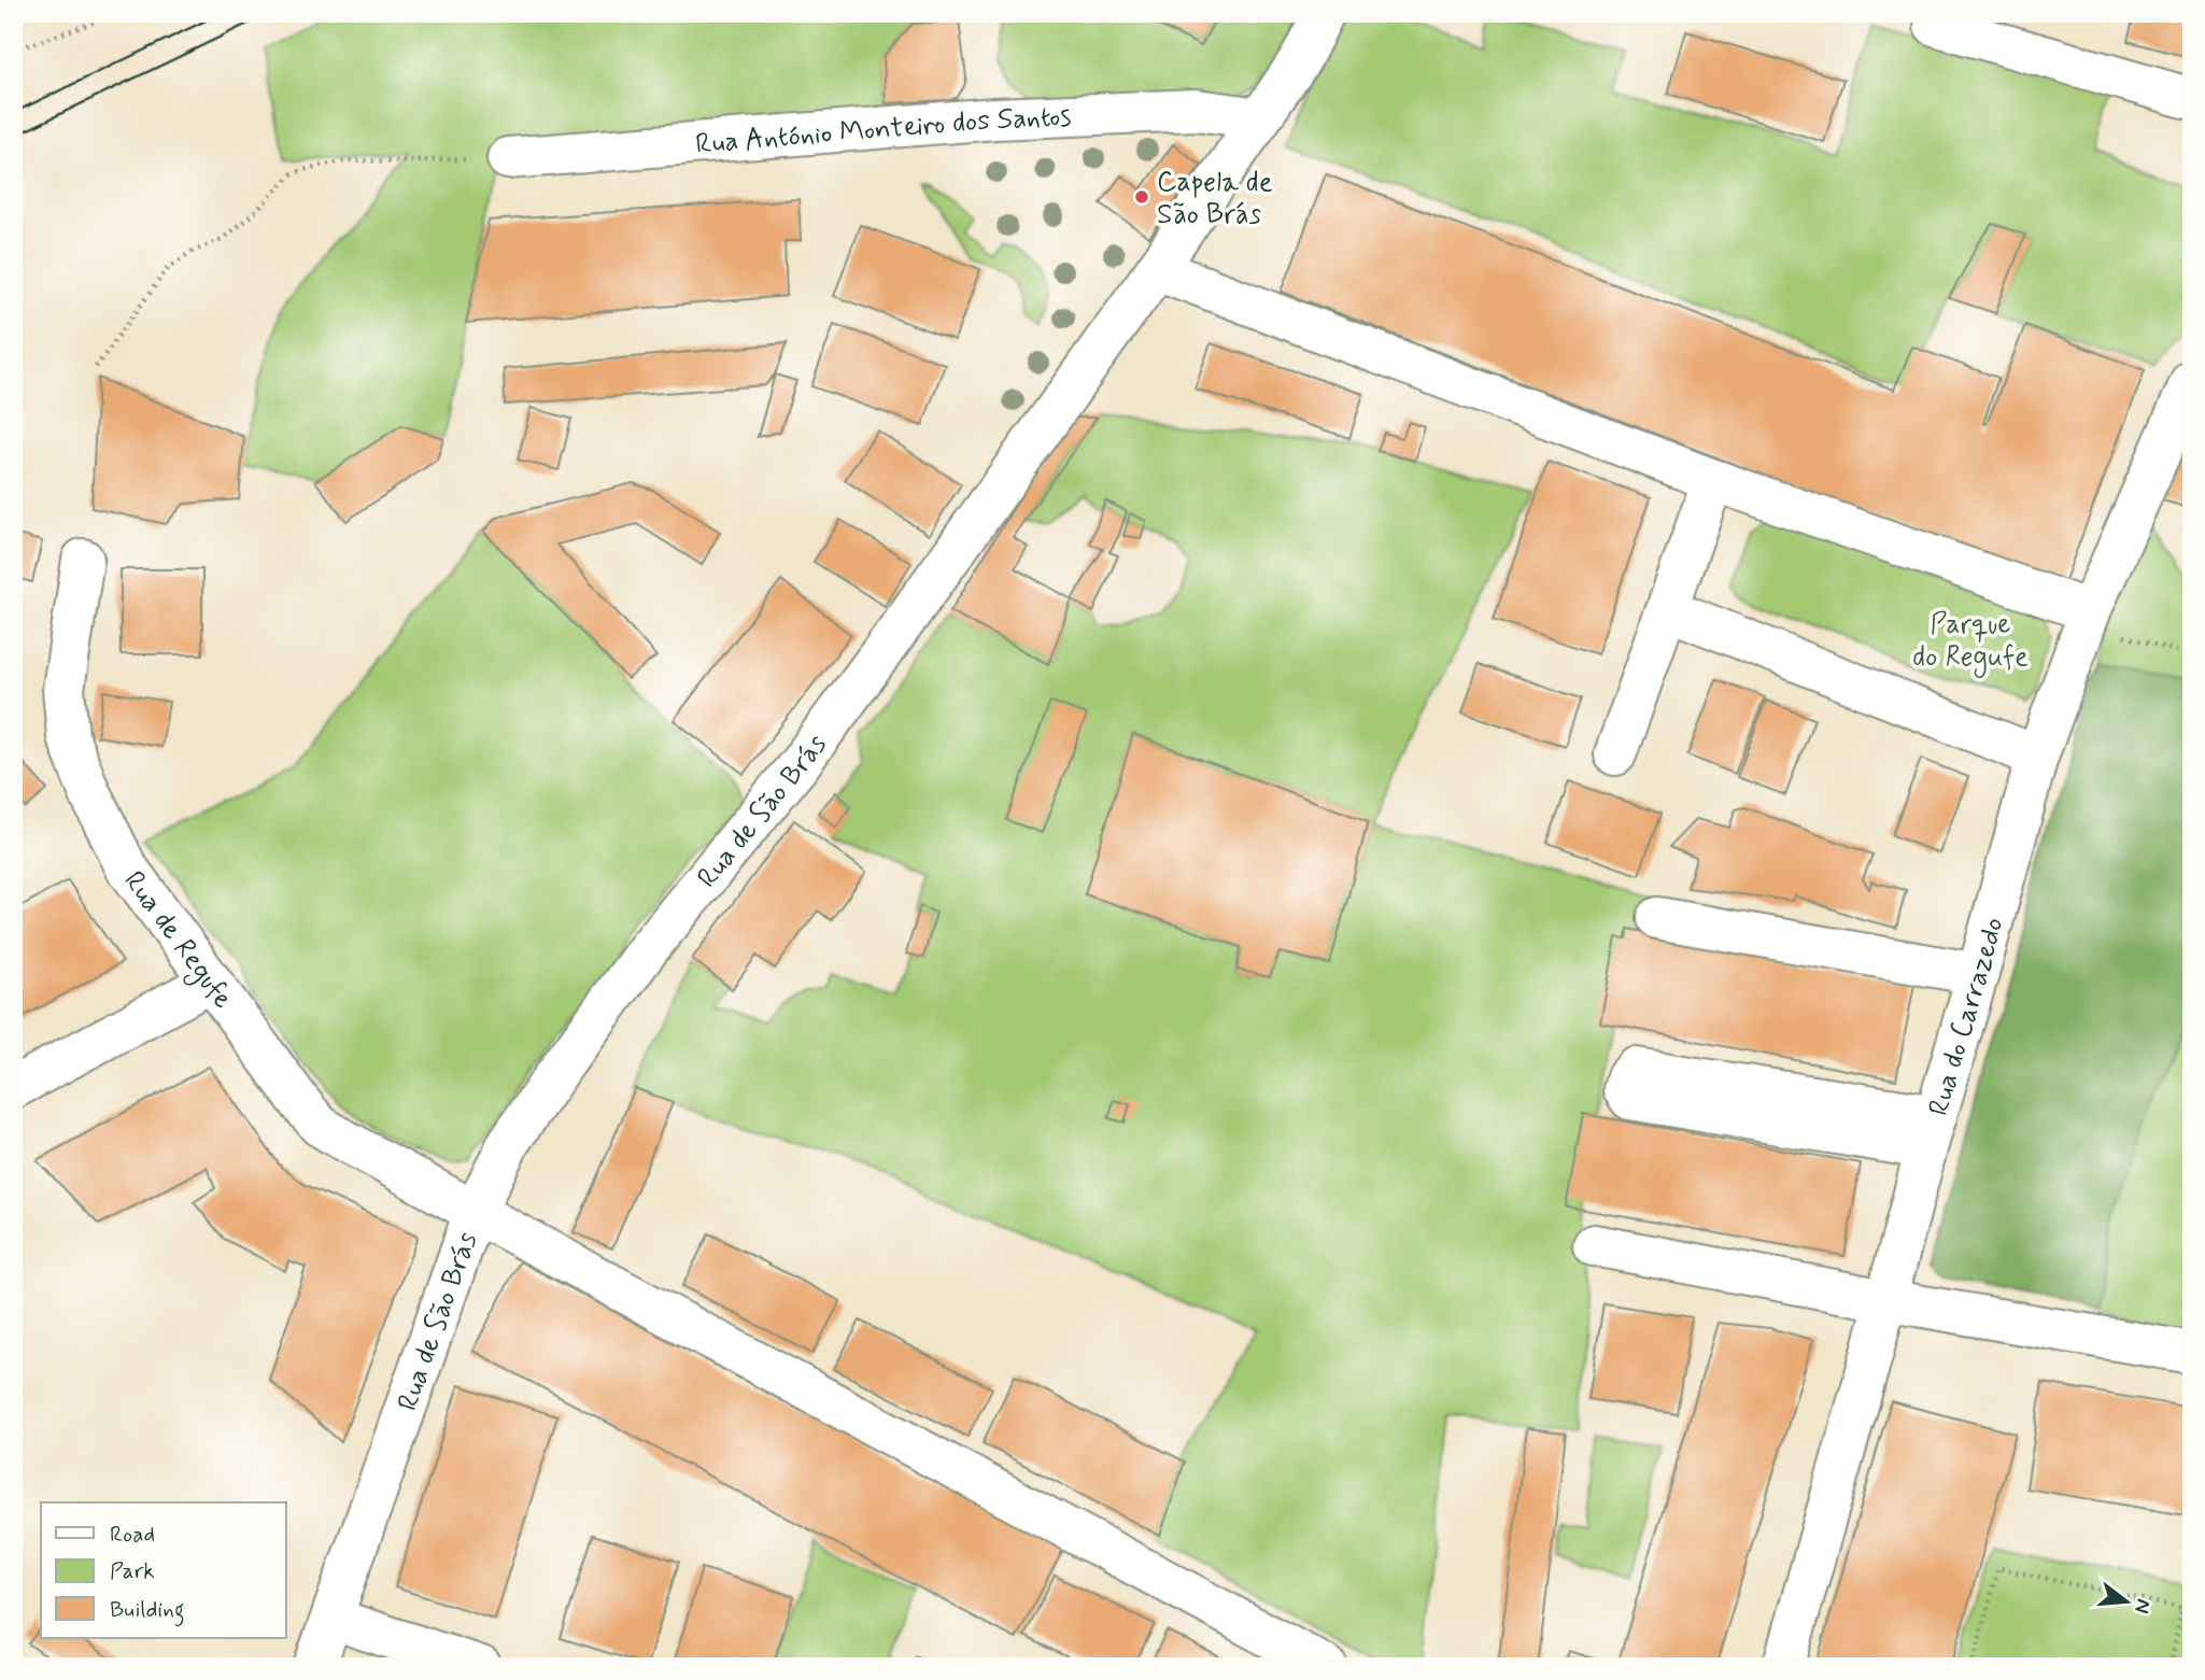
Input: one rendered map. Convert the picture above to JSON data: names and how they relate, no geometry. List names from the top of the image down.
{
  "streets": {
    "street": [
      "Rua António Monteiro dos Santos",
      "Rua de São Brás",
      "Rua de Regufe",
      "Rua do Carrazedo"
    ]
  },
  "crossings": [
    ["Rua António Monteiro dos Santos", "Rua de São Brás"],
    ["Rua de São Brás", "Rua de Regufe"]
  ],
  "parks": ["Parque do Regufe"],
  "places": ["Capela de São Brás"],
  "legend": ["Road", "Park", "Building"],
  "north": "right"
}
